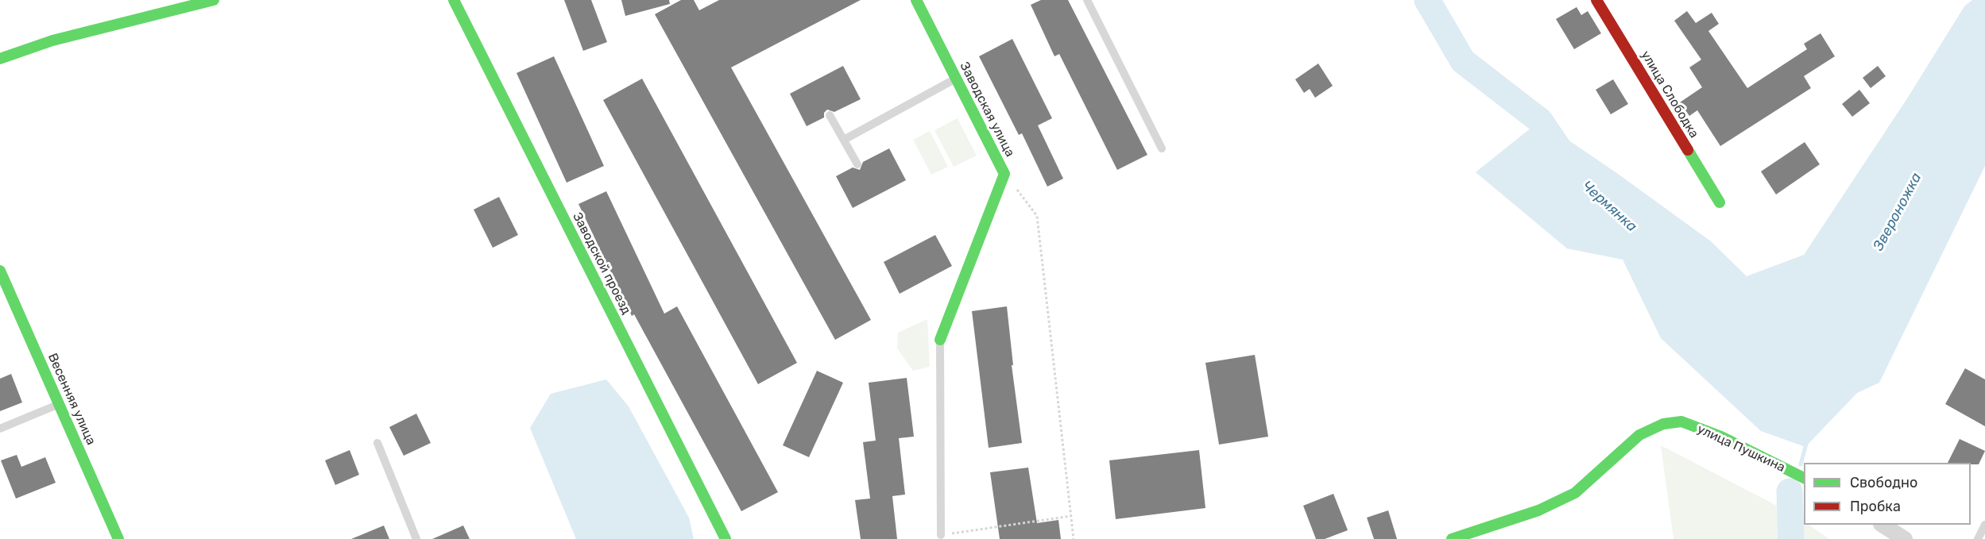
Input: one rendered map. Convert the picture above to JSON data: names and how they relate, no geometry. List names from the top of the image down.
{
  "streets": {
    "street": [
      "улица Слободка",
      "Заводская улица",
      "Заводской проезд",
      "Весенняя улица",
      "улица Пушкина"
    ]
  },
  "water": ["Чермянка", "Звероножка"],
  "legend": ["Свободно", "Пробка"]
}
